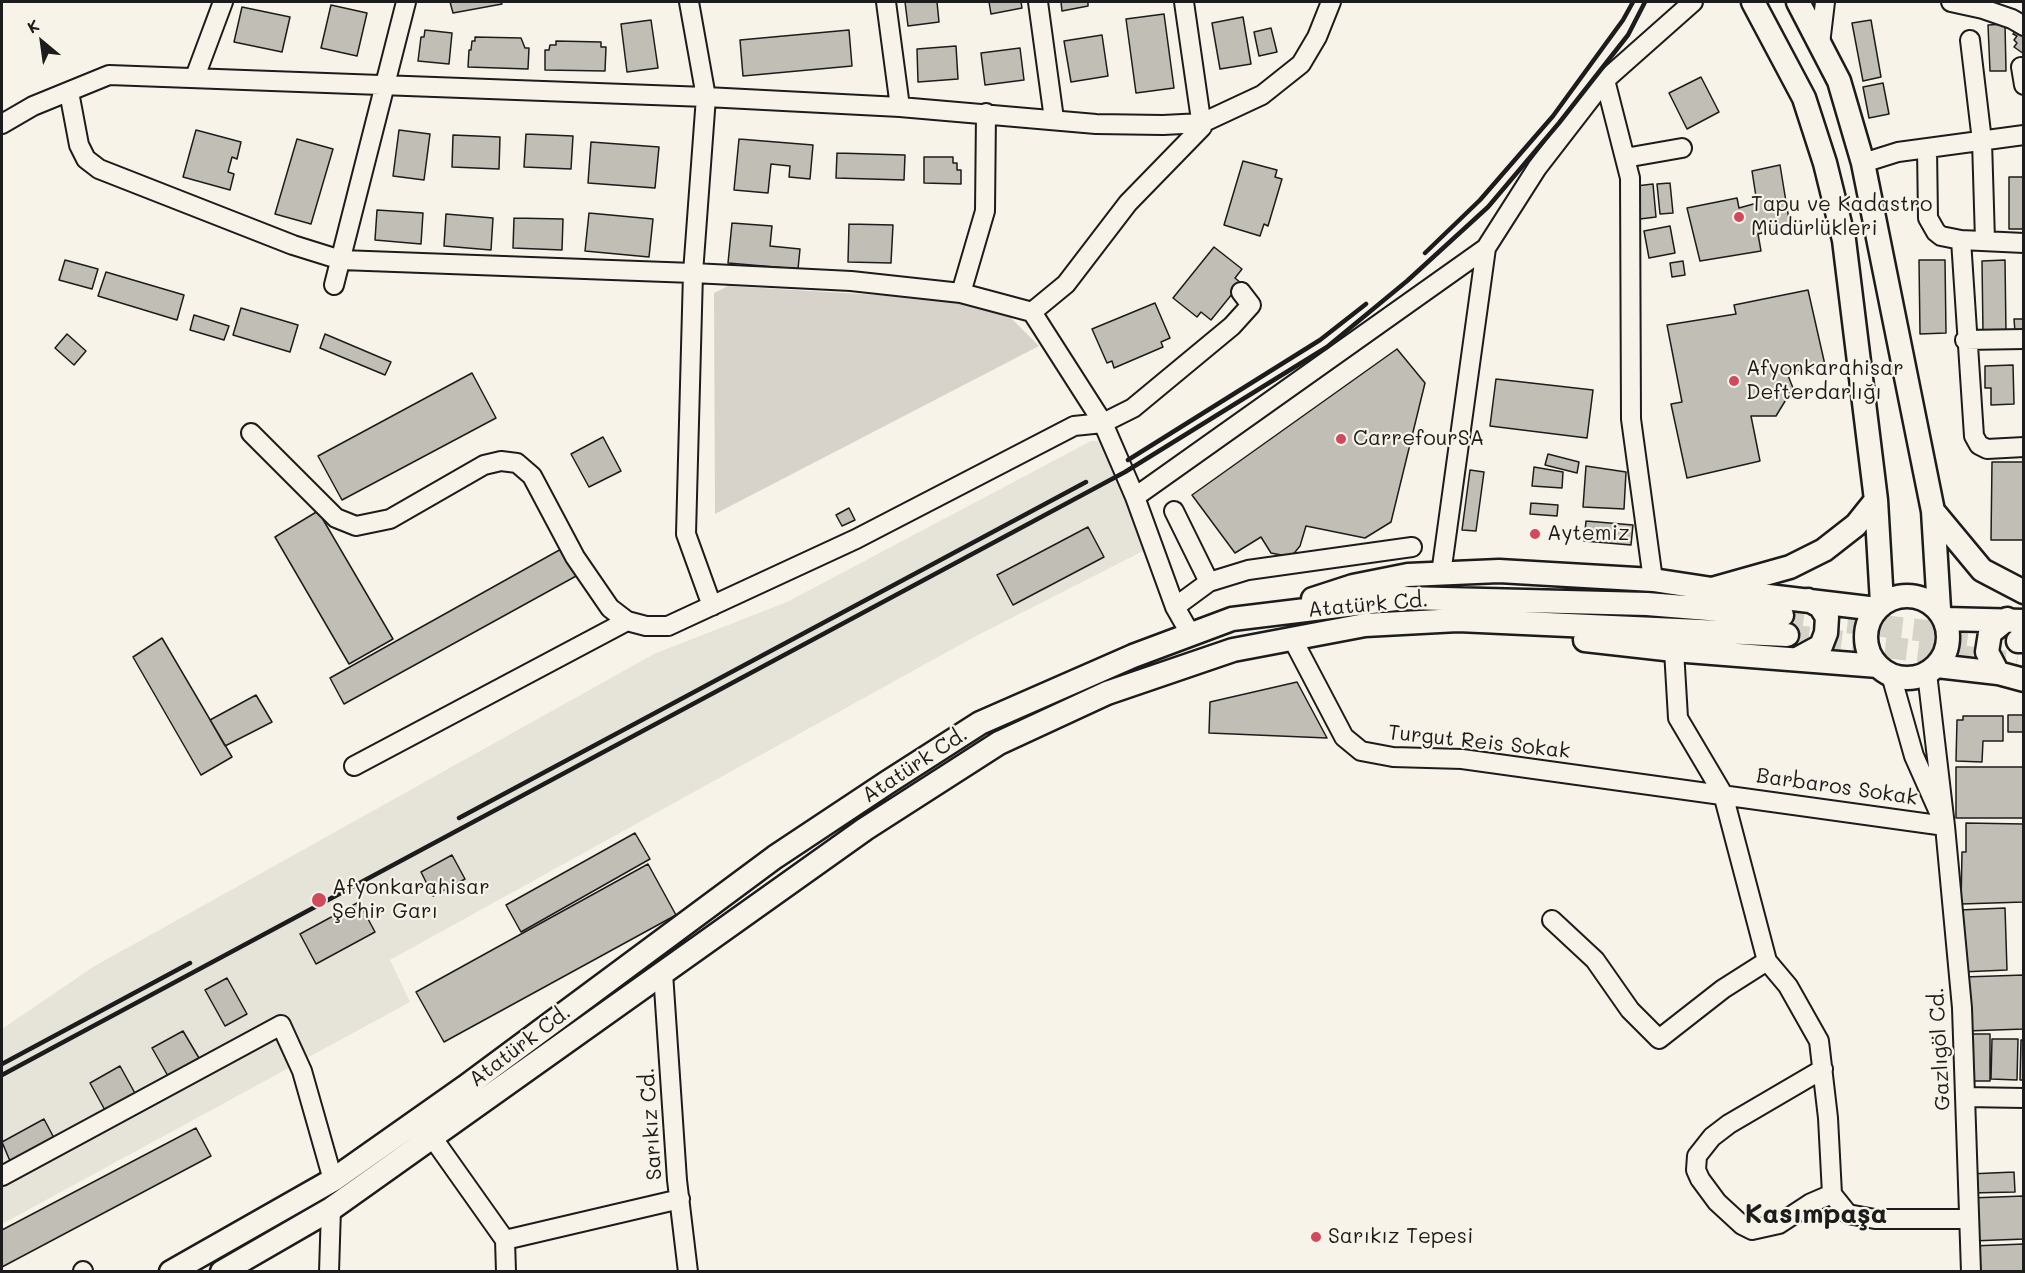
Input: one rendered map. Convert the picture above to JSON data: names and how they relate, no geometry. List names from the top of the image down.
{
  "streets": {
    "main road": ["Atatürk Cd."],
    "street": [
      "Turgut Reis Sokak",
      "Barbaros Sokak",
      "Gazlıgöl Cd.",
      "Sarıkız Cd."
    ]
  },
  "crossings": [
    ["Atatürk Cd.", "Turgut Reis Sokak"],
    ["Atatürk Cd.", "Sarıkız Cd."],
    ["Turgut Reis Sokak", "Barbaros Sokak"],
    ["Barbaros Sokak", "Gazlıgöl Cd."]
  ],
  "districts": ["Kasımpaşa"],
  "places": [
    "Tapu ve Kadastro Müdürlükleri",
    "Afyonkarahisar Defterdarlığı",
    "CarrefourSA",
    "Aytemiz",
    "Afyonkarahisar Şehir Garı",
    "Sarıkız Tepesi"
  ],
  "north": "top left"
}
